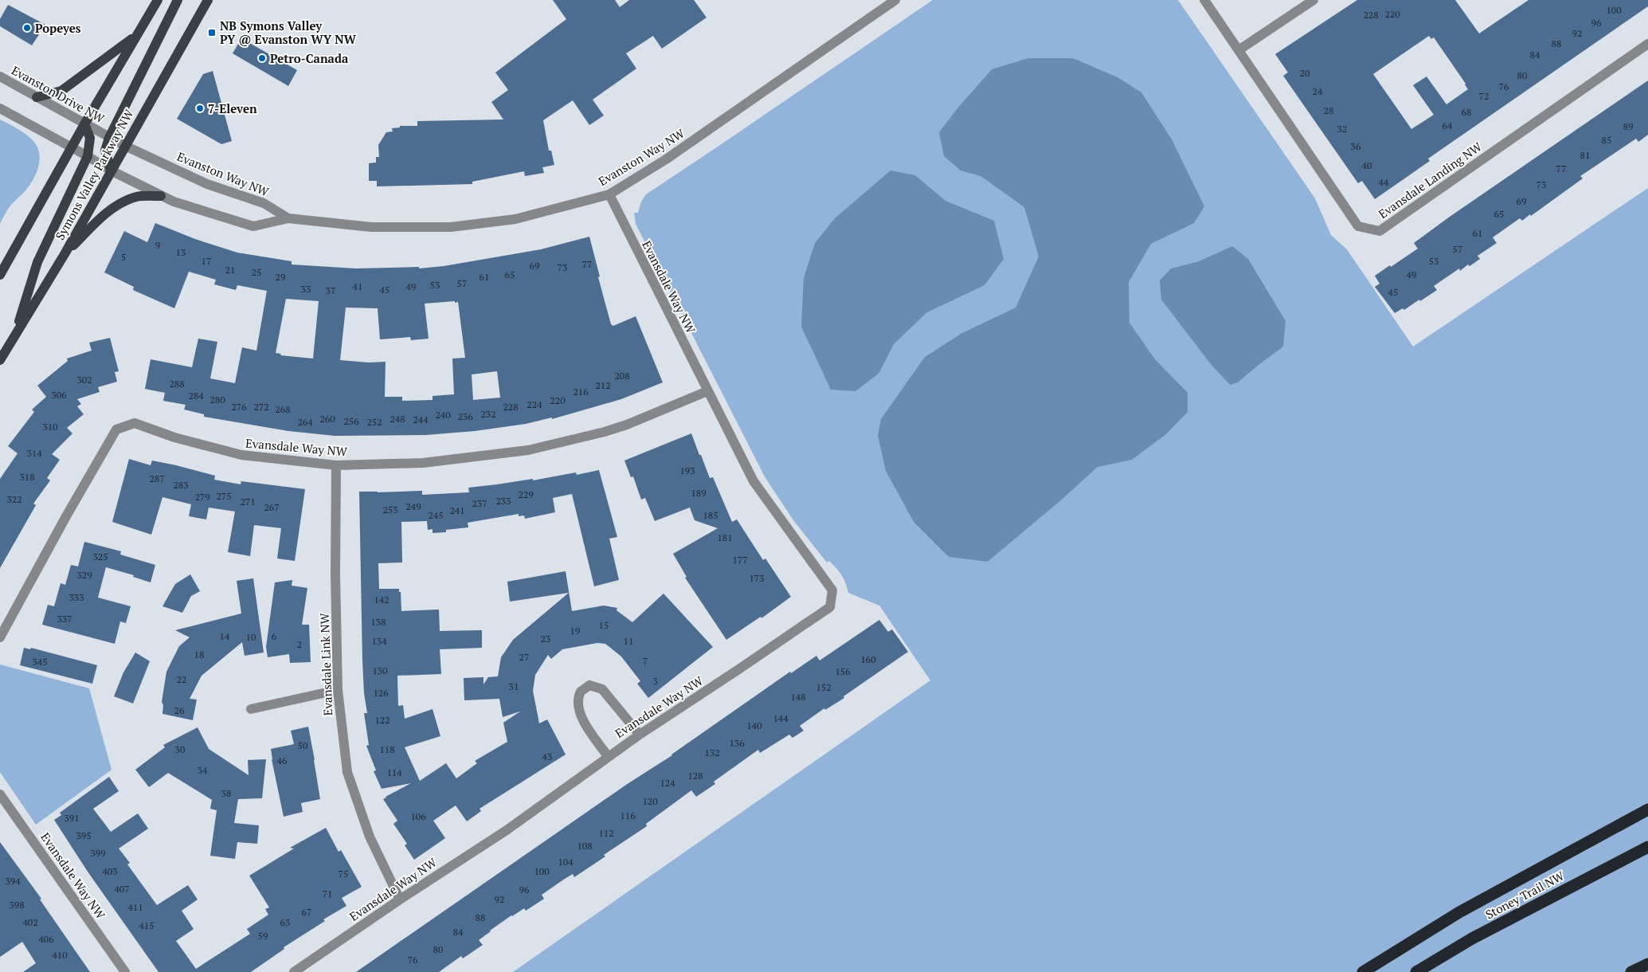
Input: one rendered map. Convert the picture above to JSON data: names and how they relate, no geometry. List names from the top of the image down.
{
  "streets": {
    "highway": ["Stoney Trail NW"],
    "main road": ["Symons Valley Parkway NW"],
    "street": [
      "Evanston Drive NW",
      "Evanston Way NW",
      "Evansdale Landing NW",
      "Evansdale Way NW",
      "Evansdale Link NW"
    ]
  },
  "crossings": [
    ["Evanston Drive NW", "Evanston Way NW"],
    ["Evanston Drive NW", "Symons Valley Parkway NW"],
    ["Evanston Way NW", "Symons Valley Parkway NW"],
    ["Evanston Way NW", "Evansdale Way NW"],
    ["Evansdale Way NW", "Evansdale Link NW"]
  ],
  "places": {
    "other": ["Popeyes", "Petro-Canada", "7-Eleven"],
    "transit": ["NB Symons Valley PY @ Evanston WY NW"]
  },
  "house_numbers": [
    "100",
    "220",
    "228",
    "96",
    "92",
    "88",
    "84",
    "20",
    "80",
    "76",
    "24",
    "72",
    "28",
    "68",
    "64",
    "89",
    "32",
    "85",
    "36",
    "81",
    "40",
    "77",
    "44",
    "73",
    "69",
    "65",
    "61",
    "9",
    "57",
    "13",
    "5",
    "17",
    "53",
    "77",
    "69",
    "73",
    "21",
    "25",
    "65",
    "49",
    "29",
    "61",
    "57",
    "53",
    "41",
    "49",
    "33",
    "45",
    "37",
    "45",
    "208",
    "302",
    "288",
    "212",
    "216",
    "306",
    "284",
    "280",
    "220",
    "224",
    "276",
    "272",
    "228",
    "268",
    "232",
    "240",
    "236",
    "260",
    "248",
    "244",
    "256",
    "264",
    "252",
    "310",
    "314",
    "193",
    "318",
    "287",
    "283",
    "189",
    "229",
    "275",
    "279",
    "322",
    "233",
    "271",
    "237",
    "249",
    "267",
    "253",
    "241",
    "245",
    "185",
    "181",
    "325",
    "177",
    "329",
    "173",
    "333",
    "142",
    "337",
    "138",
    "15",
    "19",
    "14",
    "6",
    "10",
    "23",
    "134",
    "11",
    "2",
    "18",
    "27",
    "160",
    "7",
    "345",
    "130",
    "156",
    "22",
    "3",
    "31",
    "152",
    "126",
    "148",
    "26",
    "144",
    "122",
    "140",
    "136",
    "50",
    "30",
    "118",
    "132",
    "43",
    "46",
    "34",
    "114",
    "128",
    "124",
    "38",
    "120",
    "116",
    "106",
    "391",
    "112",
    "395",
    "108",
    "399",
    "104",
    "403",
    "100",
    "75",
    "394",
    "407",
    "96",
    "71",
    "92",
    "398",
    "411",
    "67",
    "88",
    "402",
    "63",
    "415",
    "84",
    "59",
    "406",
    "80",
    "410",
    "76"
  ]
}
